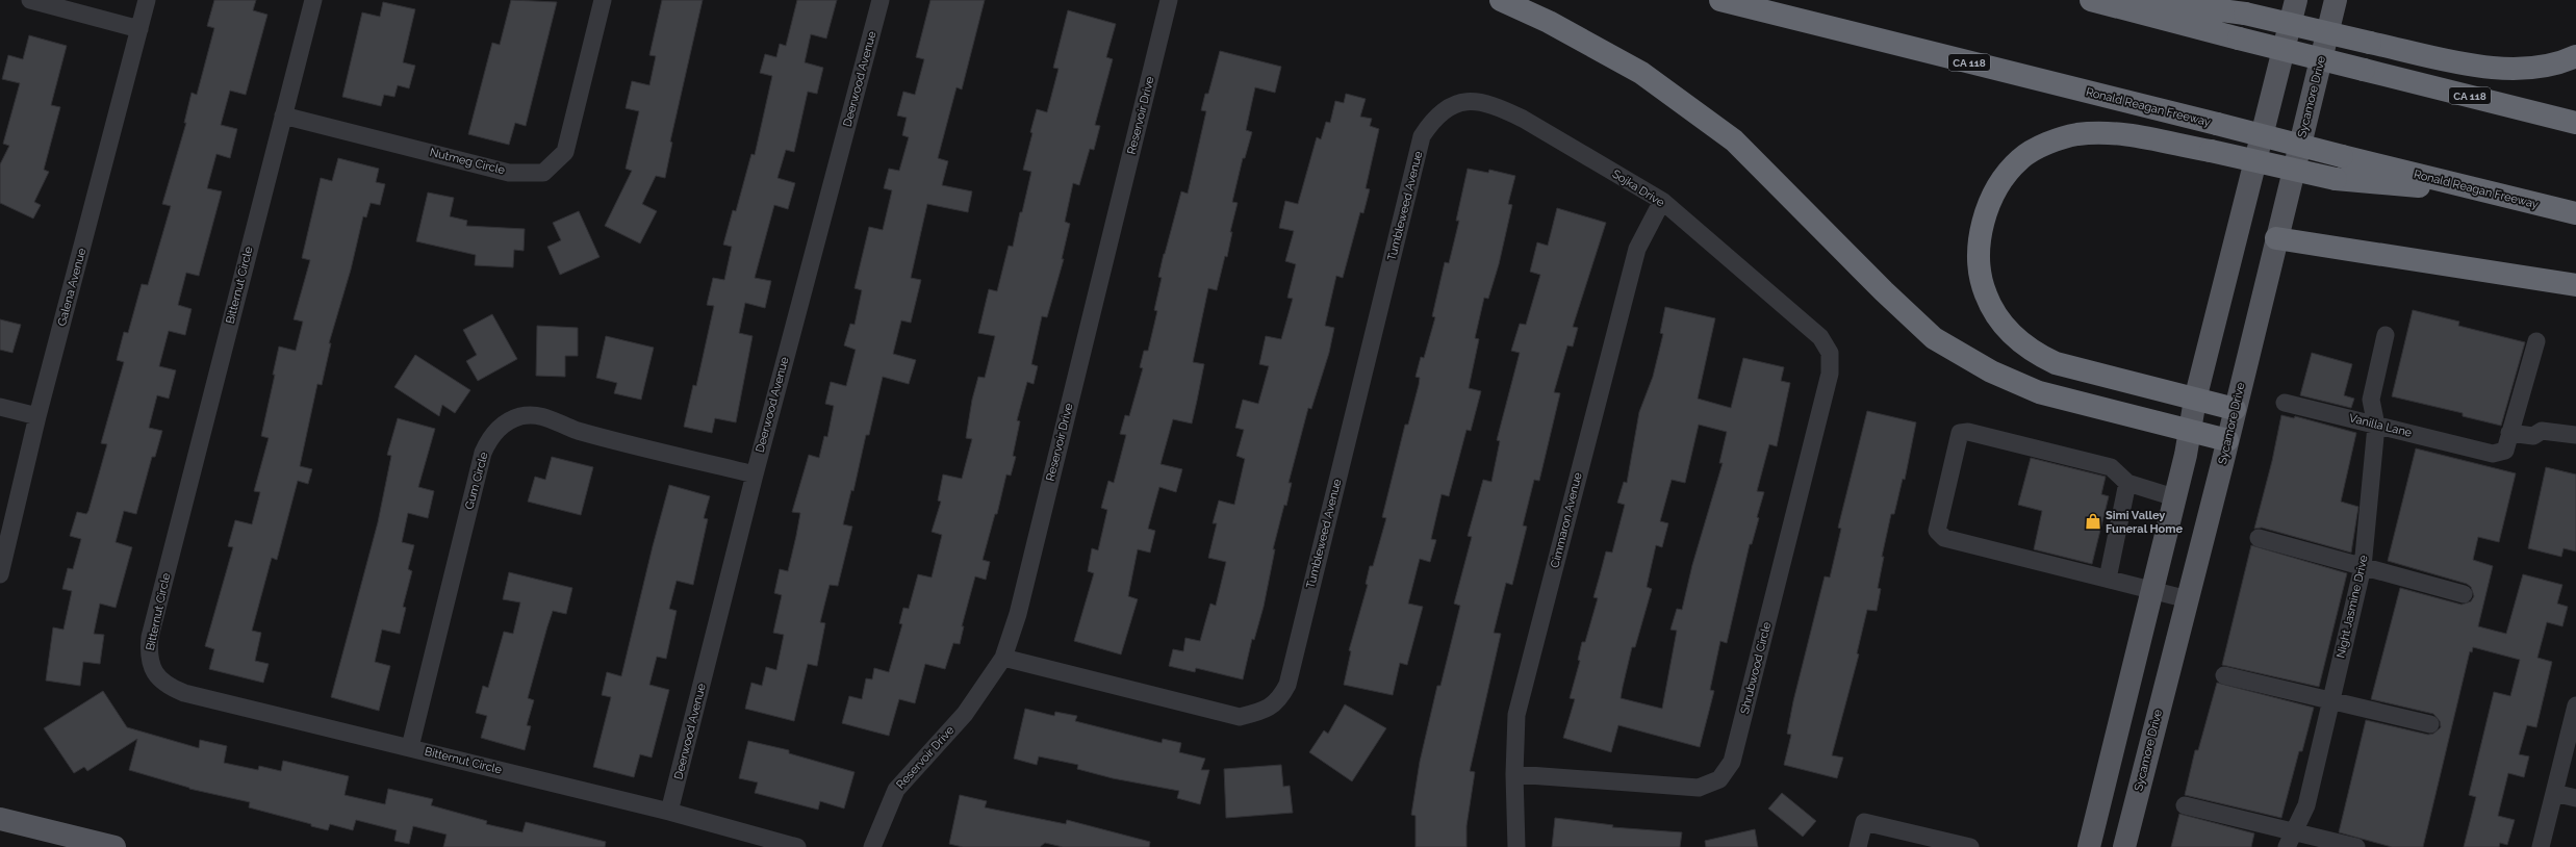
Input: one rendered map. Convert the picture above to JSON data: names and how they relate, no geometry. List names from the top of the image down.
{
  "streets": {
    "highway": ["CA 118", "Ronald Reagan Freeway"],
    "main road": ["Sycamore Drive"],
    "street": [
      "Deerwood Avenue",
      "Reservoir Drive",
      "Nutmeg Circle",
      "Sojka Drive",
      "Tumbleweed Avenue",
      "Bitternut Circle",
      "Galena Avenue",
      "Vanilla Lane",
      "Gum Circle",
      "Cimmaron Avenue",
      "Night Jasmine Drive",
      "Shrubwood Circle"
    ]
  },
  "crossings": [
    ["Deerwood Avenue", "Bitternut Circle"],
    ["Deerwood Avenue", "Gum Circle"],
    ["Reservoir Drive", "Tumbleweed Avenue"],
    ["Nutmeg Circle", "Bitternut Circle"],
    ["Sojka Drive", "Tumbleweed Avenue"],
    ["Sojka Drive", "Cimmaron Avenue"],
    ["Sojka Drive", "Shrubwood Circle"],
    ["Bitternut Circle", "Gum Circle"],
    ["Vanilla Lane", "Night Jasmine Drive"],
    ["Cimmaron Avenue", "Shrubwood Circle"]
  ],
  "places": {
    "shop": ["Simi Valley Funeral Home"]
  }
}
